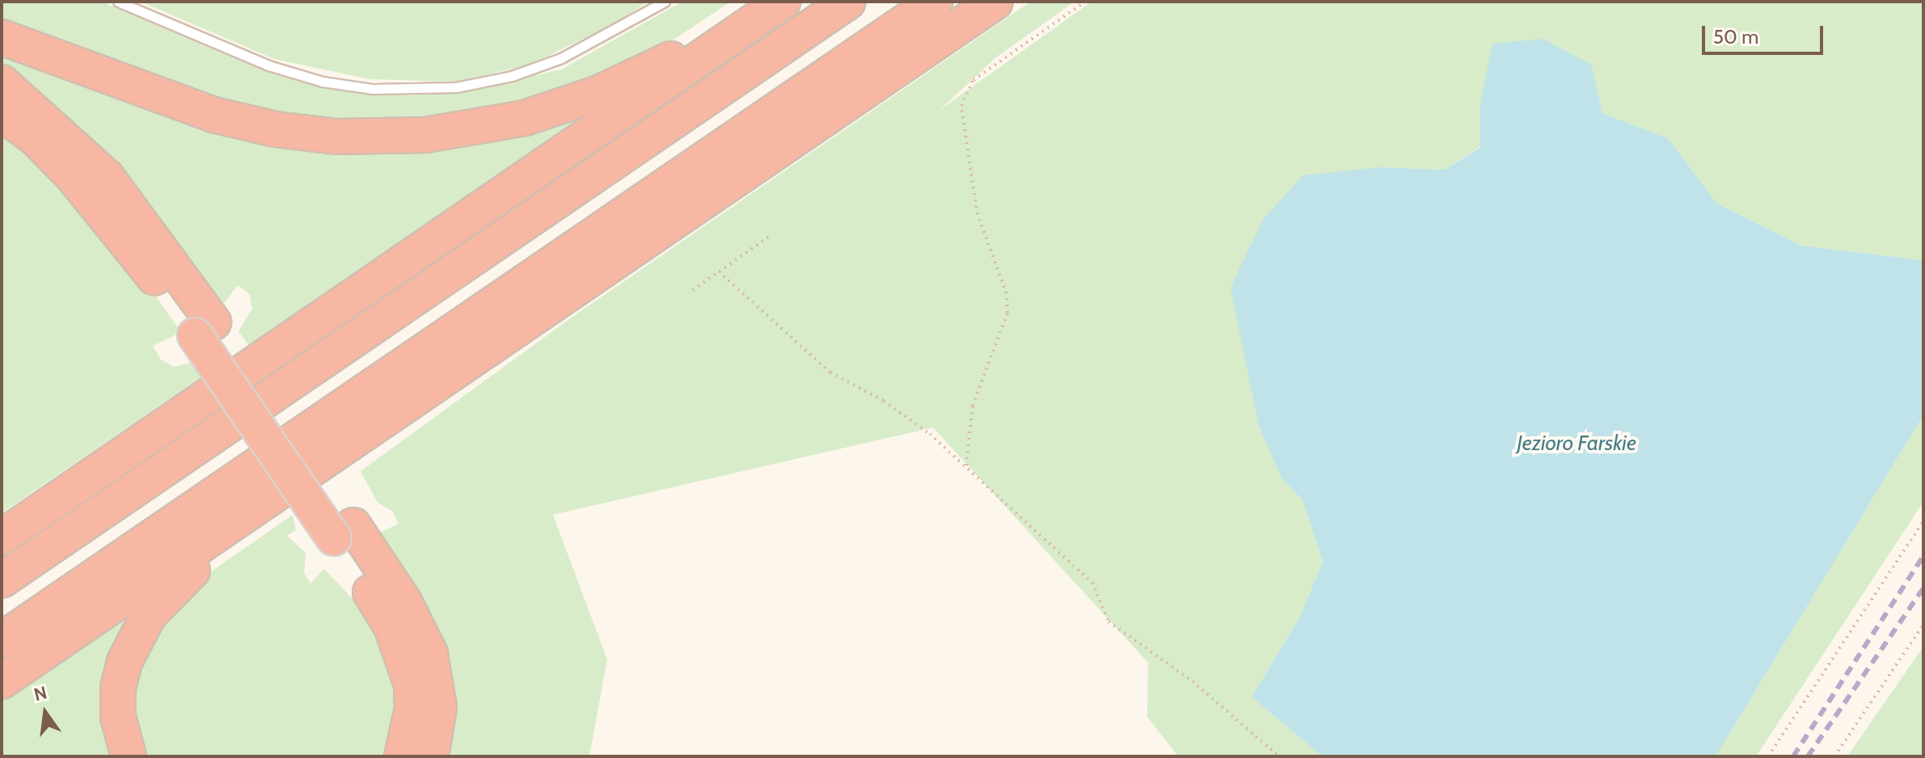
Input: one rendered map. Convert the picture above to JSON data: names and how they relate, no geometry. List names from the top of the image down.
{
  "water": ["Jezioro Farskie"],
  "scale_bar": "50 m",
  "north": "top"
}
